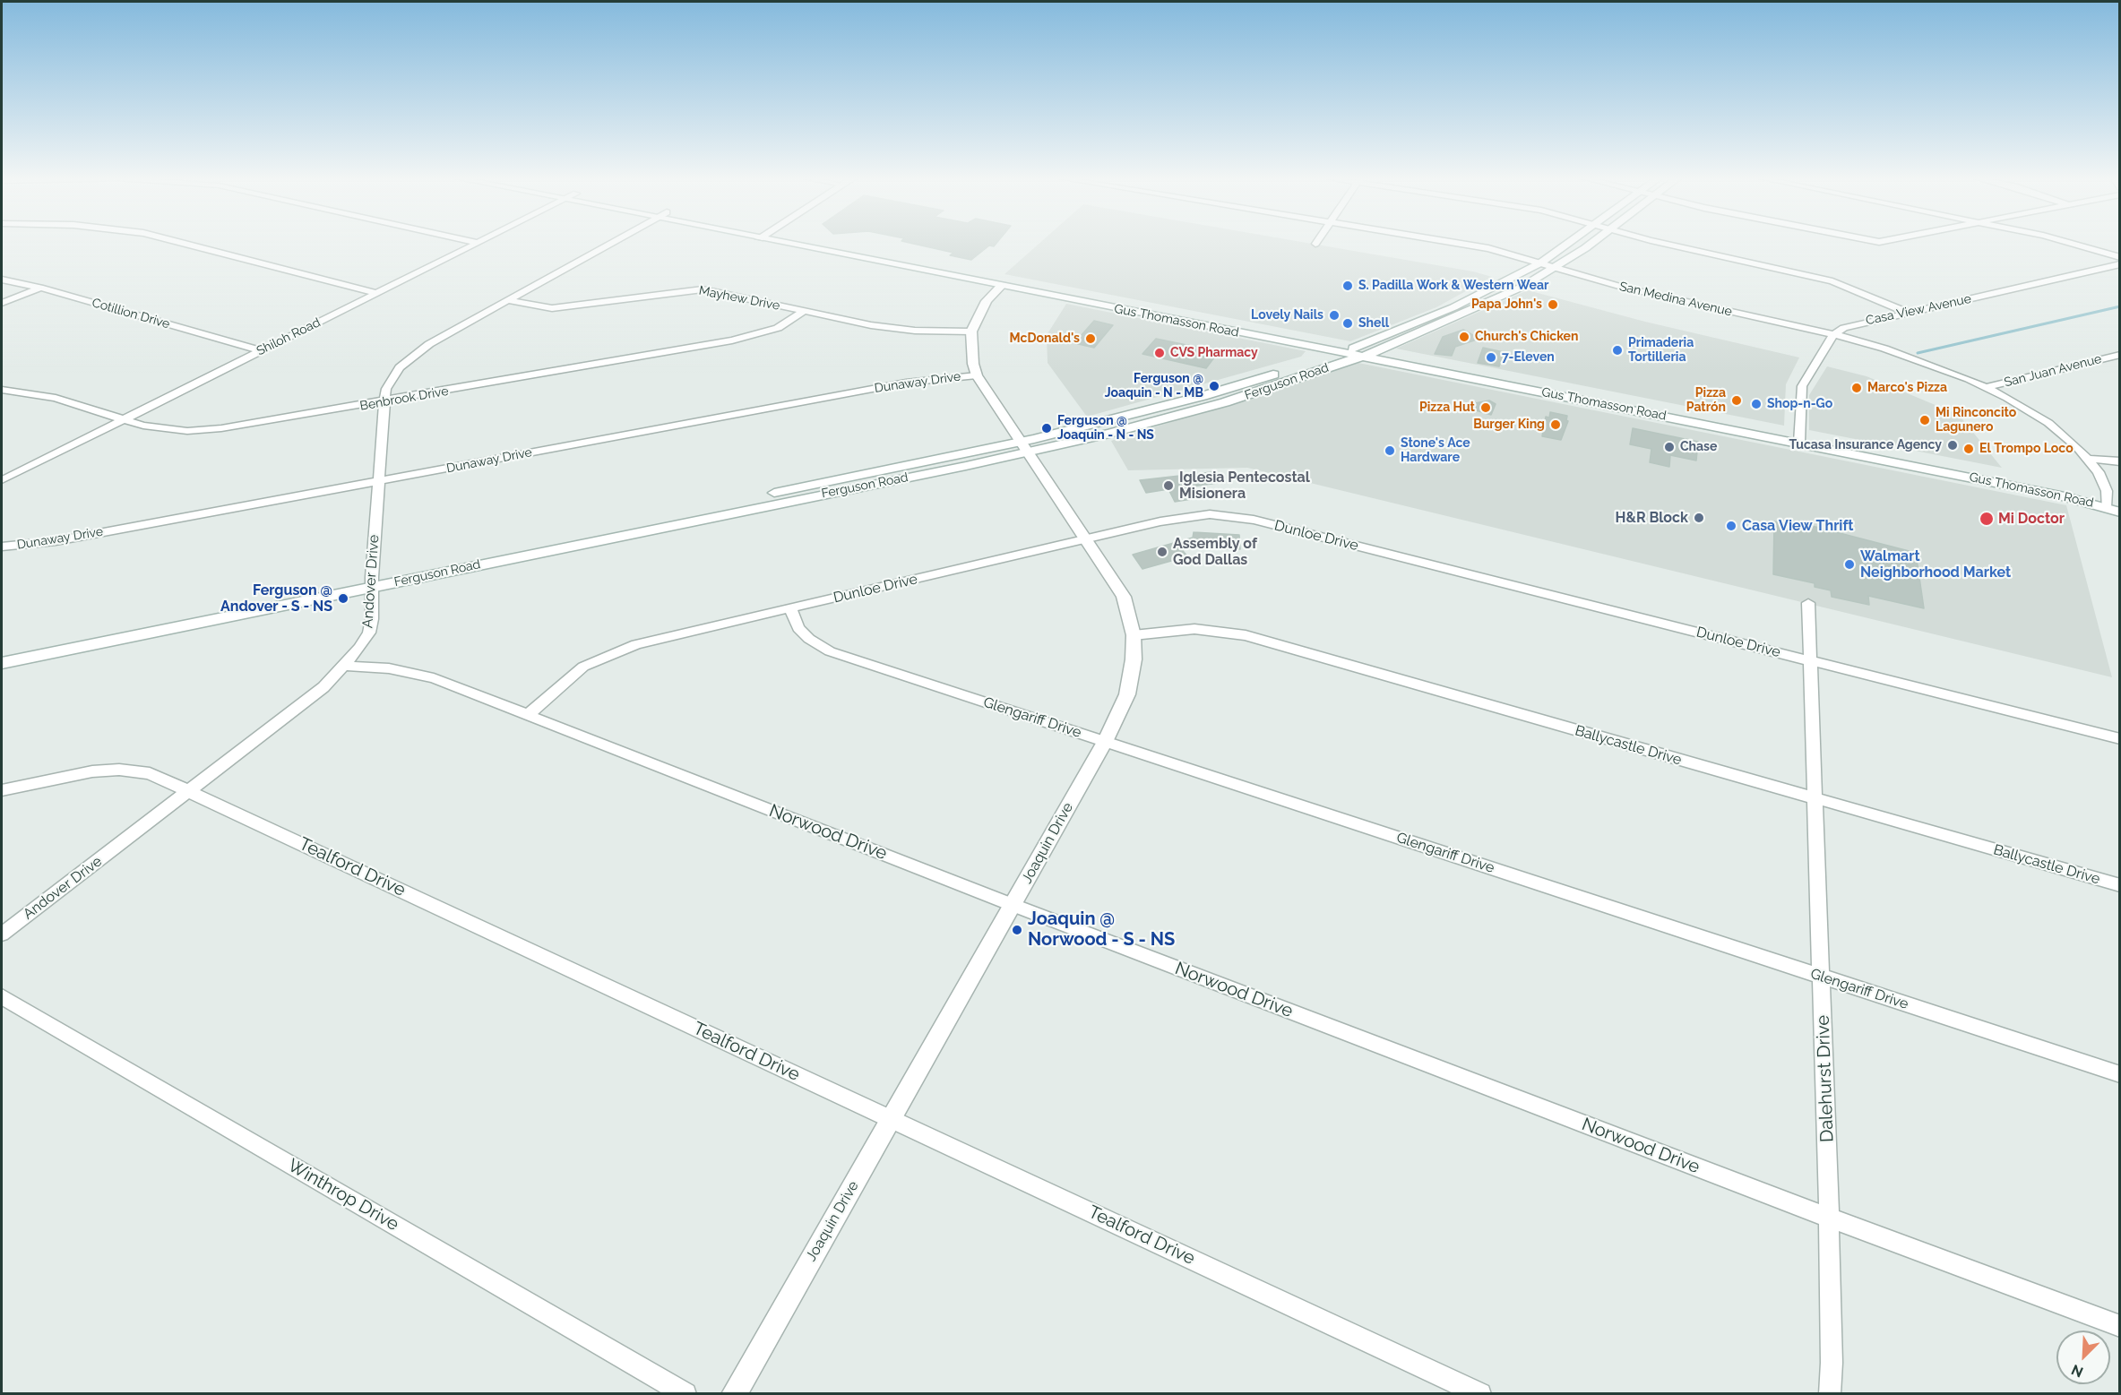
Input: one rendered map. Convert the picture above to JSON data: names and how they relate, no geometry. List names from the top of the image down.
{
  "streets": {
    "main road": ["Gus Thomasson Road", "Ferguson Road", "Joaquin Drive"],
    "street": [
      "Mayhew Drive",
      "San Medina Avenue",
      "Casa View Avenue",
      "Cotillion Drive",
      "Shiloh Road",
      "San Juan Avenue",
      "Dunaway Drive",
      "Benbrook Drive",
      "Dunloe Drive",
      "Andover Drive",
      "Glengariff Drive",
      "Ballycastle Drive",
      "Norwood Drive",
      "Tealford Drive",
      "Dalehurst Drive",
      "Winthrop Drive"
    ]
  },
  "crossings": [
    ["Mayhew Drive", "Benbrook Drive"],
    ["Mayhew Drive", "Andover Drive"],
    ["Mayhew Drive", "Joaquin Drive"],
    ["San Medina Avenue", "Casa View Avenue"],
    ["San Medina Avenue", "Gus Thomasson Road"],
    ["San Medina Avenue", "San Juan Avenue"],
    ["San Medina Avenue", "Ferguson Road"],
    ["Cotillion Drive", "Shiloh Road"],
    ["Gus Thomasson Road", "Ferguson Road"],
    ["Shiloh Road", "Benbrook Drive"],
    ["Ferguson Road", "Andover Drive"],
    ["Ferguson Road", "Joaquin Drive"],
    ["Dunaway Drive", "Andover Drive"],
    ["Dunaway Drive", "Joaquin Drive"],
    ["Benbrook Drive", "Andover Drive"],
    ["Dunloe Drive", "Glengariff Drive"],
    ["Dunloe Drive", "Norwood Drive"],
    ["Dunloe Drive", "Joaquin Drive"],
    ["Dunloe Drive", "Dalehurst Drive"],
    ["Andover Drive", "Norwood Drive"],
    ["Andover Drive", "Tealford Drive"],
    ["Glengariff Drive", "Joaquin Drive"],
    ["Glengariff Drive", "Dalehurst Drive"],
    ["Ballycastle Drive", "Joaquin Drive"],
    ["Ballycastle Drive", "Dalehurst Drive"],
    ["Norwood Drive", "Joaquin Drive"],
    ["Norwood Drive", "Dalehurst Drive"],
    ["Joaquin Drive", "Tealford Drive"]
  ],
  "places": [
    "S. Padilla Work & Western Wear",
    "Papa John's",
    "Lovely Nails",
    "Shell",
    "Church's Chicken",
    "McDonald's",
    "Primaderia Tortilleria",
    "CVS Pharmacy",
    "7-Eleven",
    "Ferguson @ Joaquin - N - MB",
    "Marco's Pizza",
    "Pizza Patrón",
    "Shop-n-Go",
    "Pizza Hut",
    "Mi Rinconcito Lagunero",
    "Burger King",
    "Ferguson @ Joaquin - N - NS",
    "Tucasa Insurance Agency",
    "Chase",
    "El Trompo Loco",
    "Stone's Ace Hardware",
    "Iglesia Pentecostal Misionera",
    "H&R Block",
    "Mi Doctor",
    "Casa View Thrift",
    "Assembly of God Dallas",
    "Walmart Neighborhood Market",
    "Ferguson @ Andover - S - NS",
    "Joaquin @ Norwood - S - NS"
  ],
  "north": "bottom left"
}
